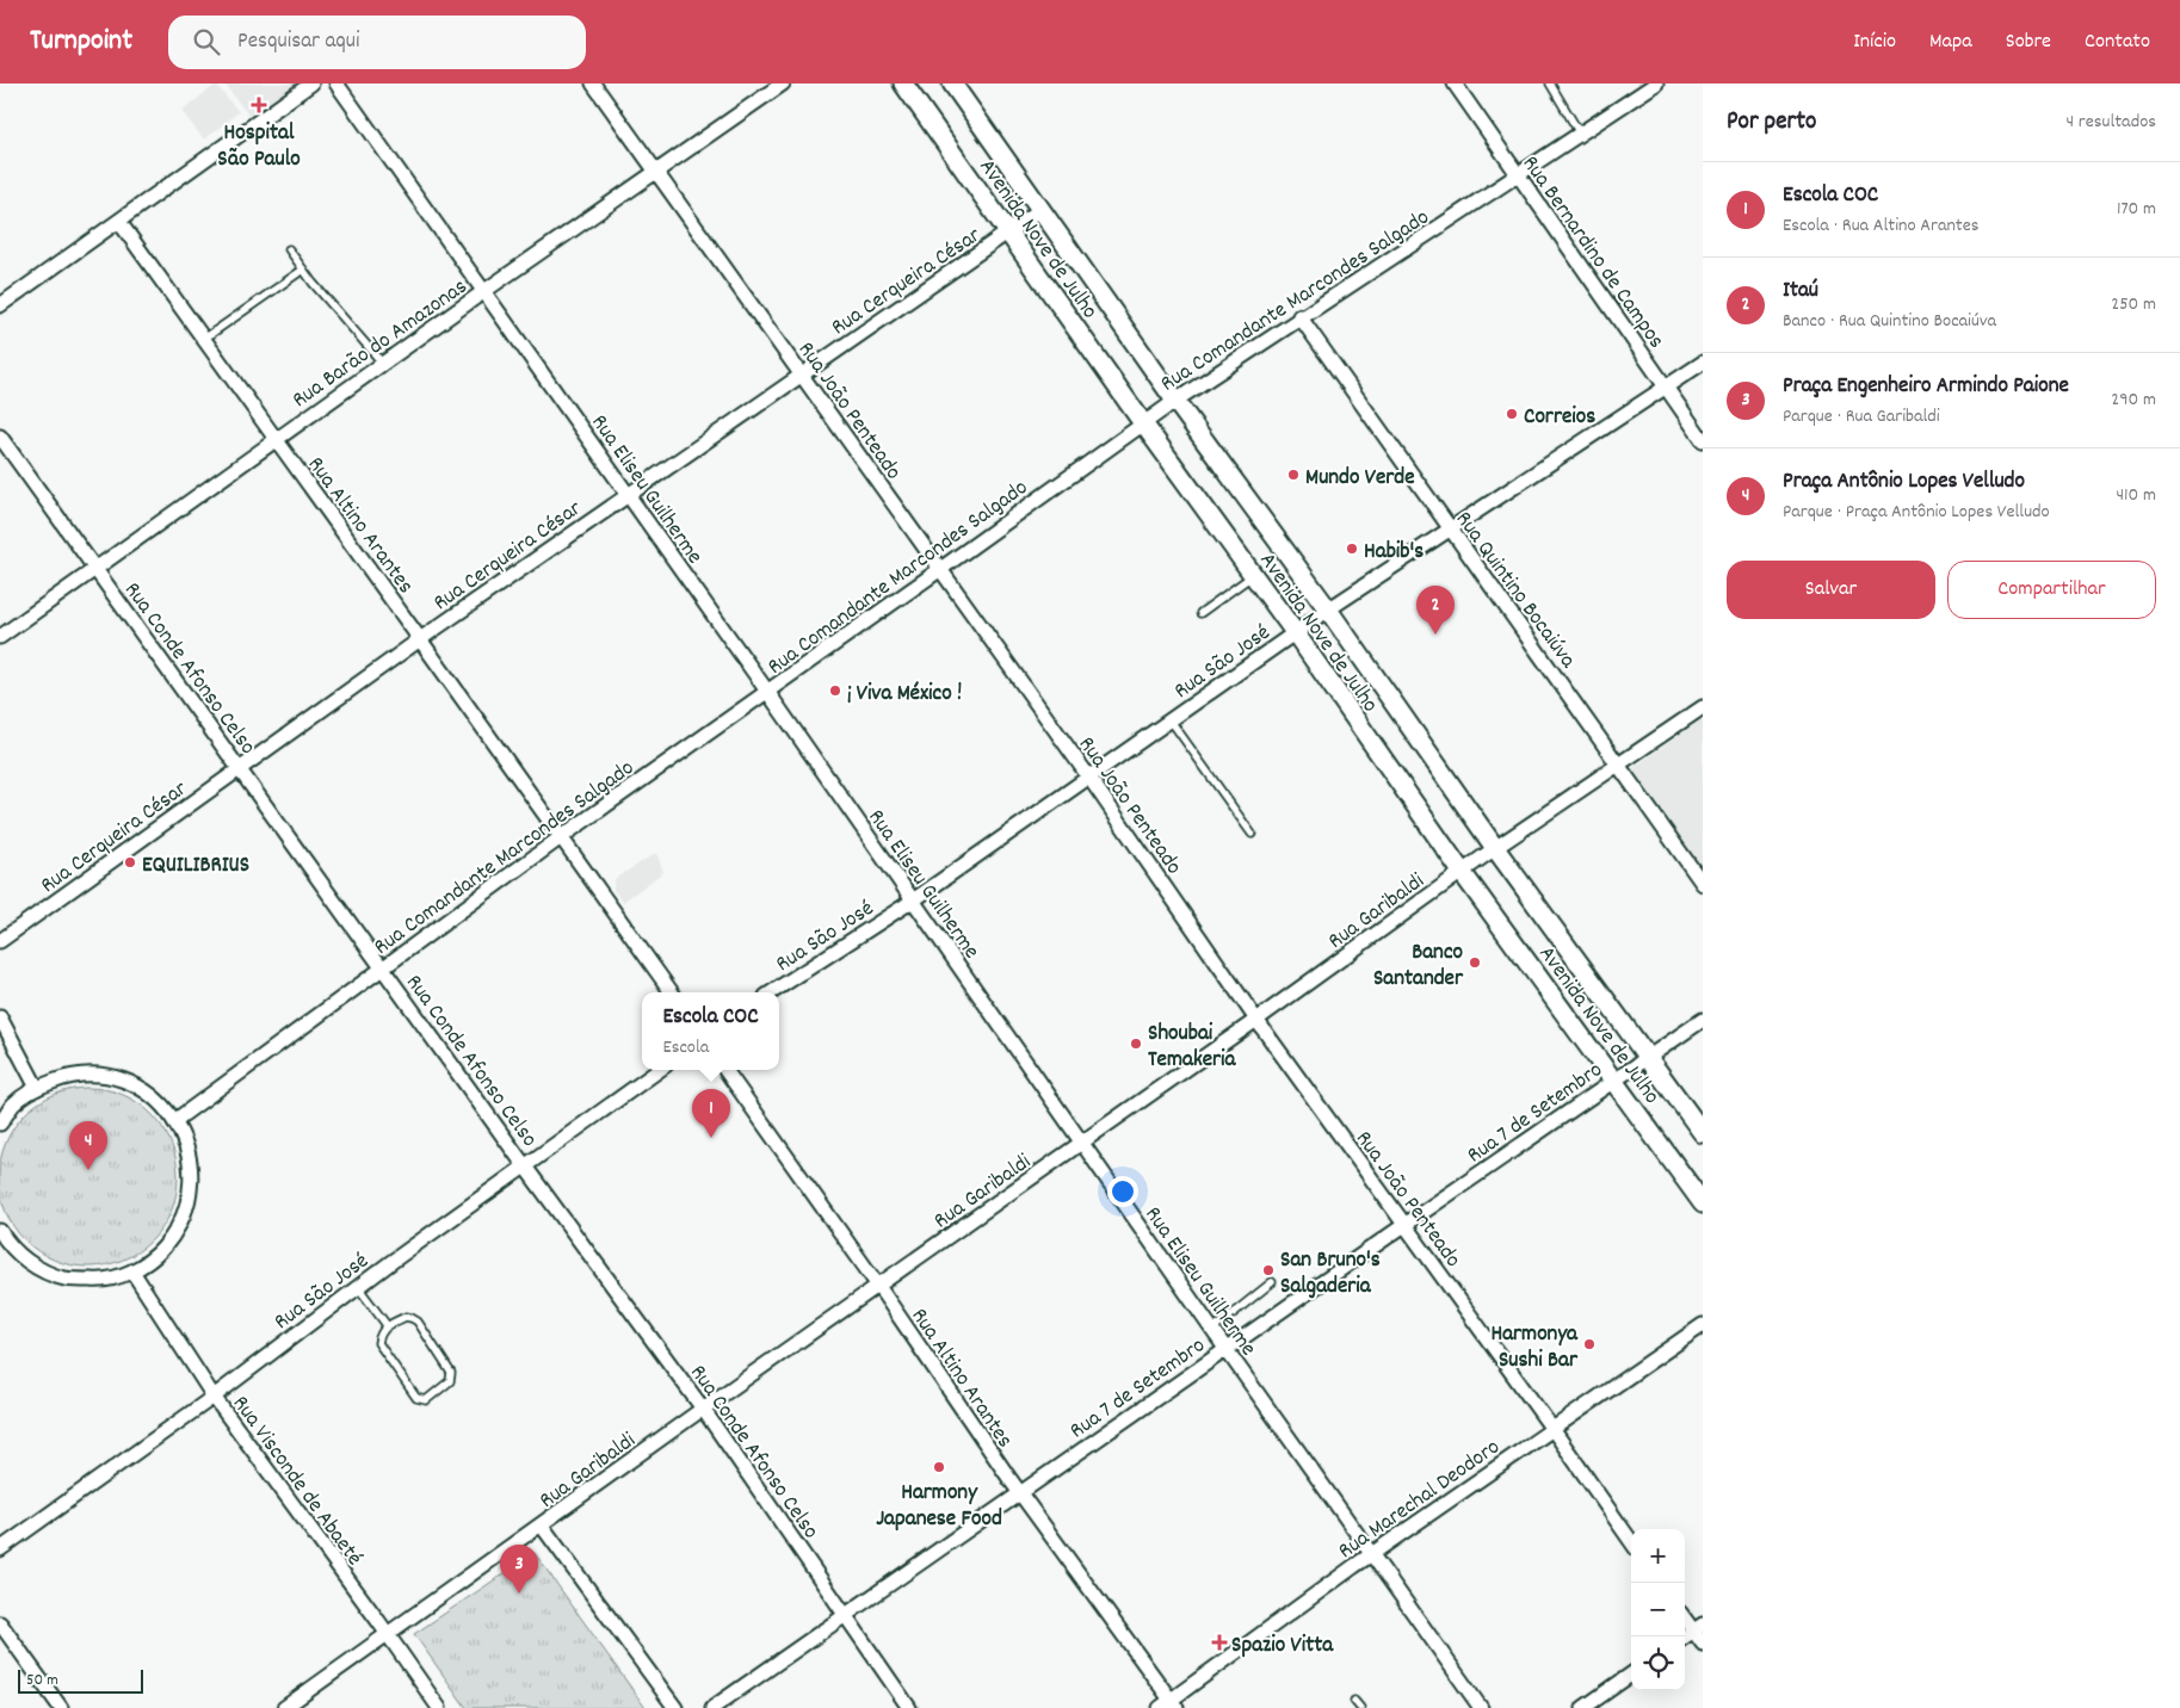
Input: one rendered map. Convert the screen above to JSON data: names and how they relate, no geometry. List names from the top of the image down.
{
  "streets": {
    "main road": ["Avenida Nove de Julho"],
    "street": [
      "Rua Bernardino de Campos",
      "Rua Cerqueira César",
      "Rua Comandante Marcondes Salgado",
      "Rua Barão do Amazonas",
      "Rua João Penteado",
      "Rua Eliseu Guilherme",
      "Rua Altino Arantes",
      "Rua Quintino Bocaiúva",
      "Rua São José",
      "Rua Conde Afonso Celso",
      "Rua Garibaldi",
      "Rua 7 de Setembro",
      "Rua Visconde de Abaeté",
      "Rua Marechal Deodoro"
    ]
  },
  "crossings": [
    ["Avenida Nove de Julho", "Rua Cerqueira César"],
    ["Avenida Nove de Julho", "Rua Comandante Marcondes Salgado"],
    ["Avenida Nove de Julho", "Rua São José"],
    ["Avenida Nove de Julho", "Rua Garibaldi"],
    ["Avenida Nove de Julho", "Rua 7 de Setembro"],
    ["Rua Bernardino de Campos", "Rua Comandante Marcondes Salgado"],
    ["Rua Bernardino de Campos", "Rua São José"],
    ["Rua Cerqueira César", "Rua João Penteado"],
    ["Rua Cerqueira César", "Rua Eliseu Guilherme"],
    ["Rua Cerqueira César", "Rua Altino Arantes"],
    ["Rua Cerqueira César", "Rua Conde Afonso Celso"],
    ["Rua Comandante Marcondes Salgado", "Rua João Penteado"],
    ["Rua Comandante Marcondes Salgado", "Rua Eliseu Guilherme"],
    ["Rua Comandante Marcondes Salgado", "Rua Altino Arantes"],
    ["Rua Comandante Marcondes Salgado", "Rua Quintino Bocaiúva"],
    ["Rua Comandante Marcondes Salgado", "Rua Conde Afonso Celso"],
    ["Rua Barão do Amazonas", "Rua João Penteado"],
    ["Rua Barão do Amazonas", "Rua Eliseu Guilherme"],
    ["Rua Barão do Amazonas", "Rua Altino Arantes"],
    ["Rua Barão do Amazonas", "Rua Conde Afonso Celso"],
    ["Rua João Penteado", "Rua São José"],
    ["Rua João Penteado", "Rua Garibaldi"],
    ["Rua João Penteado", "Rua 7 de Setembro"],
    ["Rua João Penteado", "Rua Marechal Deodoro"],
    ["Rua Eliseu Guilherme", "Rua São José"],
    ["Rua Eliseu Guilherme", "Rua Garibaldi"],
    ["Rua Eliseu Guilherme", "Rua 7 de Setembro"],
    ["Rua Eliseu Guilherme", "Rua Marechal Deodoro"],
    ["Rua Altino Arantes", "Rua Garibaldi"],
    ["Rua Altino Arantes", "Rua 7 de Setembro"],
    ["Rua Altino Arantes", "Rua Marechal Deodoro"],
    ["Rua Quintino Bocaiúva", "Rua São José"],
    ["Rua Quintino Bocaiúva", "Rua Garibaldi"],
    ["Rua São José", "Rua Conde Afonso Celso"],
    ["Rua São José", "Rua Visconde de Abaeté"],
    ["Rua Conde Afonso Celso", "Rua Garibaldi"],
    ["Rua Conde Afonso Celso", "Rua 7 de Setembro"],
    ["Rua Garibaldi", "Rua Visconde de Abaeté"]
  ],
  "places": {
    "health": ["Hospital São Paulo", "Spazio Vitta"],
    "other": [
      "Correios",
      "Mundo Verde",
      "Habib's",
      "¡ Viva México !",
      "EQUILIBRIUS",
      "Banco Santander",
      "Shoubai Temakeria",
      "San Bruno's Salgaderia",
      "Harmonya Sushi Bar",
      "Harmony Japanese Food"
    ]
  },
  "scale_bar": "50 m",
  "page": {
    "header": "Turnpoint",
    "search": "Pesquisar aqui",
    "nav": [
      "Início",
      "Mapa",
      "Sobre",
      "Contato"
    ],
    "heading": ["Por perto", "4 resultados"],
    "list": [
      {
        "mark": "1",
        "name": "Escola COC",
        "note": "Escola · Rua Altino Arantes",
        "value": "170 m"
      },
      {
        "mark": "2",
        "name": "Itaú",
        "note": "Banco · Rua Quintino Bocaiúva",
        "value": "250 m"
      },
      {
        "mark": "3",
        "name": "Praça Engenheiro Armindo Paione",
        "note": "Parque · Rua Garibaldi",
        "value": "290 m"
      },
      {
        "mark": "4",
        "name": "Praça Antônio Lopes Velludo",
        "note": "Parque · Praça Antônio Lopes Velludo",
        "value": "410 m"
      }
    ],
    "buttons": ["Salvar", "Compartilhar"],
    "pins": [
      "2",
      "1",
      "4",
      "3"
    ],
    "popup": ["Escola COC", "Escola"],
    "map_buttons": ["+", "−"],
    "scale": "50 m"
  }
}
